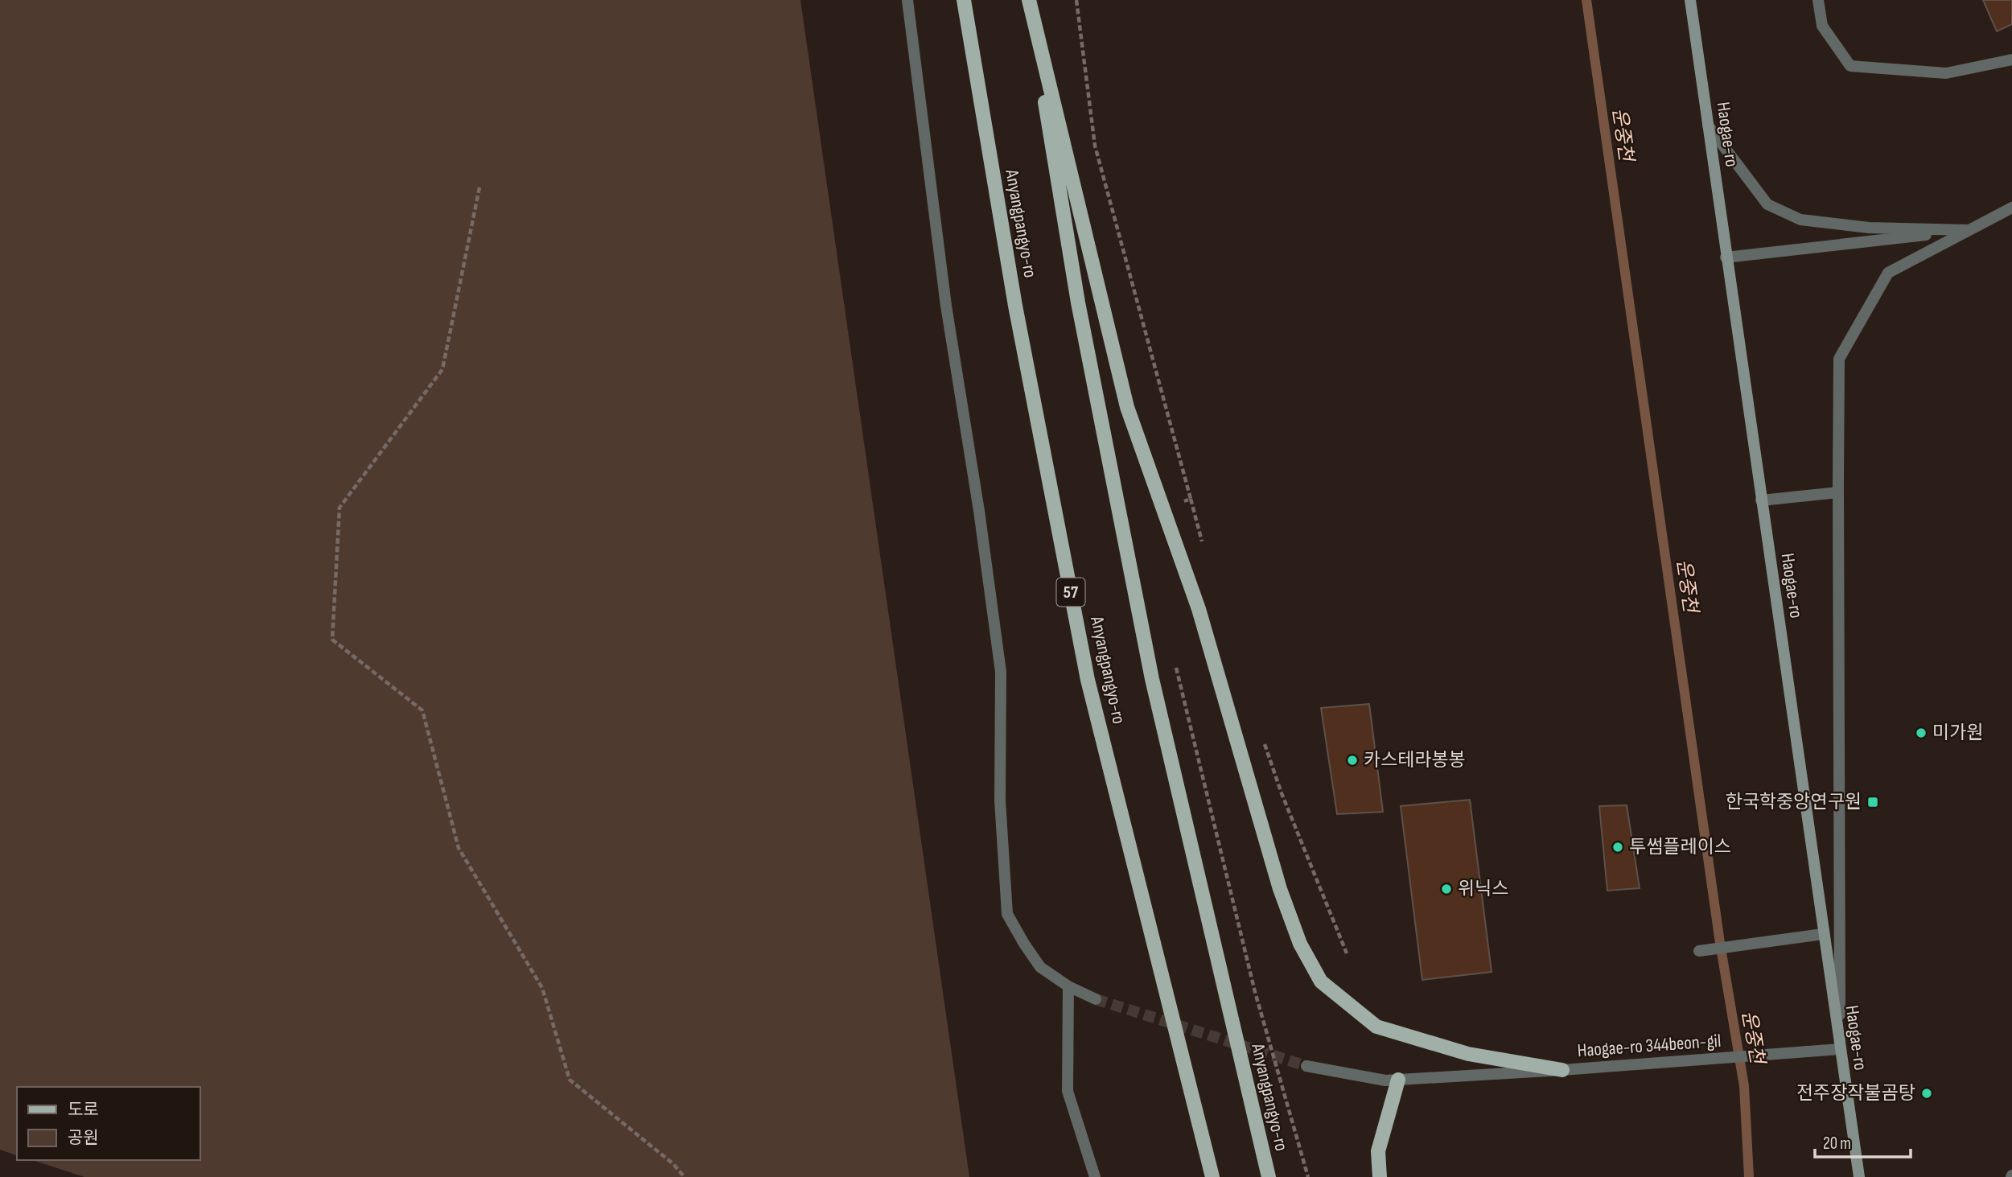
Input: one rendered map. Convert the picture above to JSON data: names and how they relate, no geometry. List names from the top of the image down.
{
  "streets": {
    "main road": ["Anyangpangyo-ro", "57"],
    "street": ["Haogae-ro", "Haogae-ro 344beon-gil"]
  },
  "crossings": [
    ["Haogae-ro", "Haogae-ro 344beon-gil"]
  ],
  "water": ["운중천"],
  "places": {
    "other": [
      "미가원",
      "카스테라봉봉",
      "투썸플레이스",
      "위닉스",
      "전주장작불곰탕"
    ],
    "transit": ["한국학중앙연구원"]
  },
  "legend": ["도로", "공원"],
  "scale_bar": "20 m"
}
